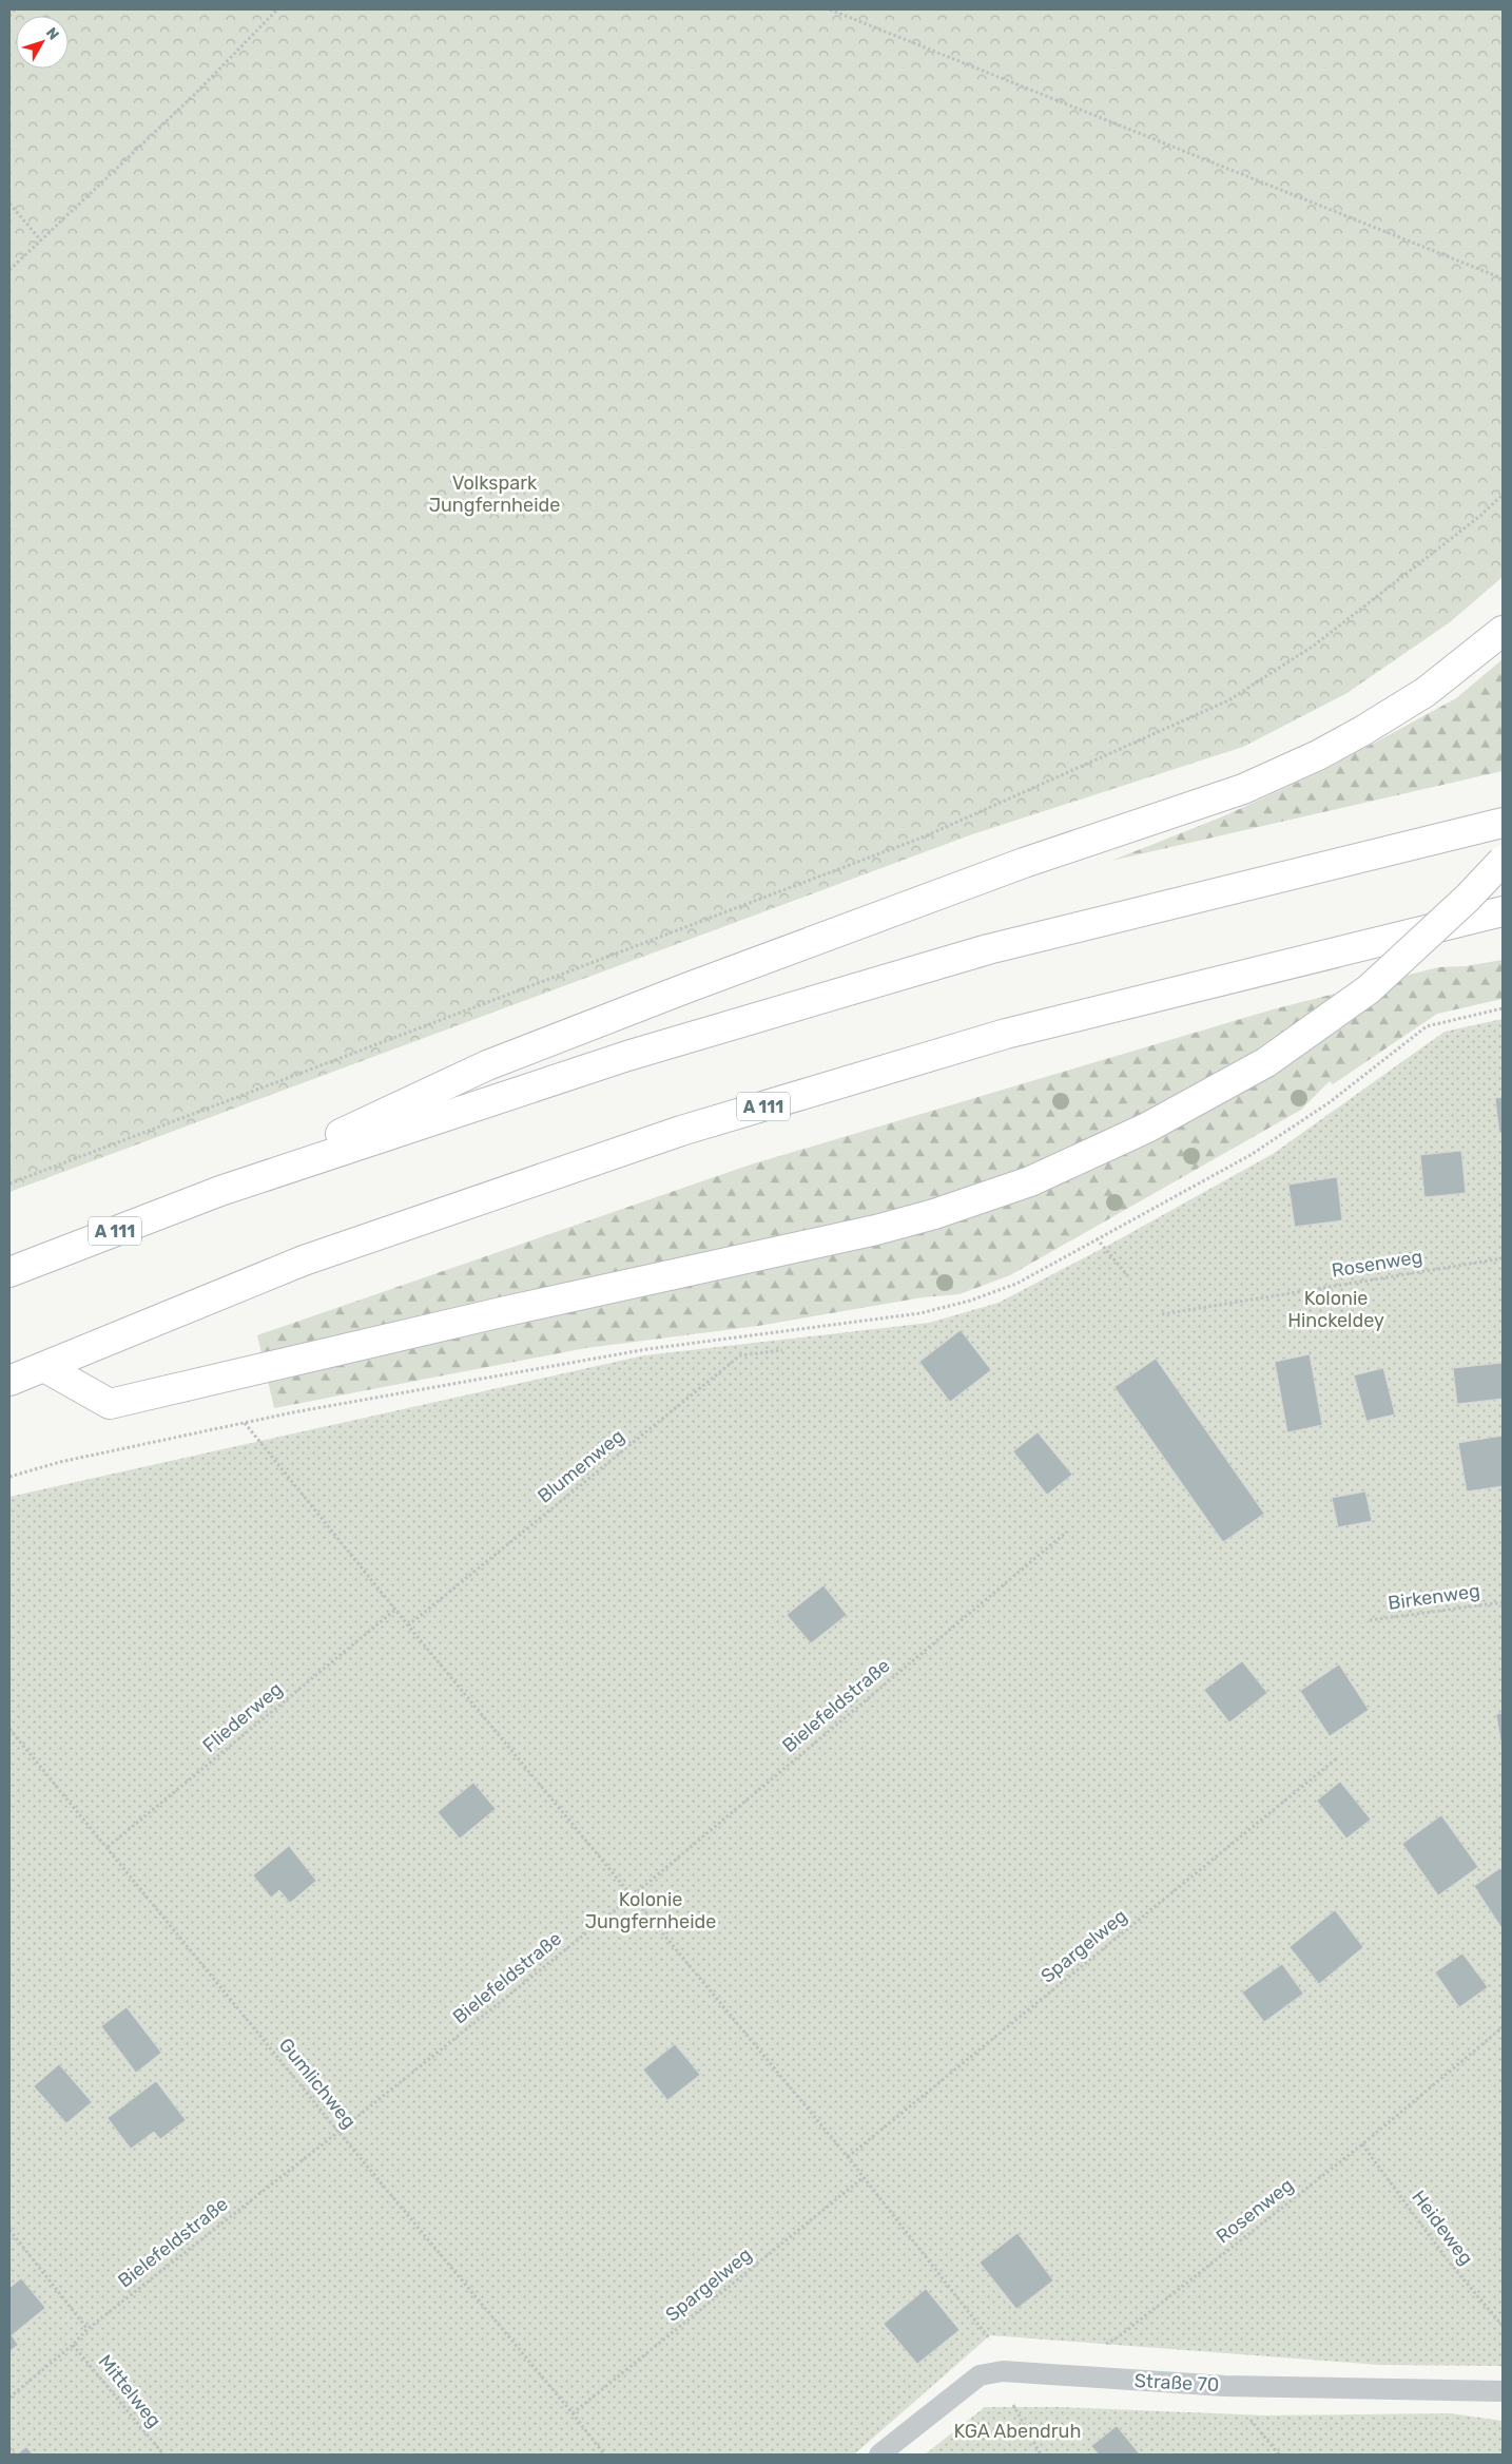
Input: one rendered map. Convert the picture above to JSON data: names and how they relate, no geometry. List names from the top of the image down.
{
  "streets": {
    "highway": ["A 111"],
    "lane": ["Straße 70"],
    "path": [
      "Rosenweg",
      "Blumenweg",
      "Birkenweg",
      "Bielefeldstraße",
      "Fliederweg",
      "Spargelweg",
      "Gumlichweg",
      "Heideweg",
      "Mittelweg"
    ]
  },
  "crossings": [
    ["Rosenweg", "Heideweg"],
    ["Bielefeldstraße", "Gumlichweg"],
    ["Bielefeldstraße", "Mittelweg"],
    ["Fliederweg", "Gumlichweg"],
    ["Spargelweg", "Gumlichweg"]
  ],
  "parks": [
    "Volkspark Jungfernheide",
    "Kolonie Hinckeldey",
    "Kolonie Jungfernheide",
    "KGA Abendruh"
  ],
  "north": "top right"
}
